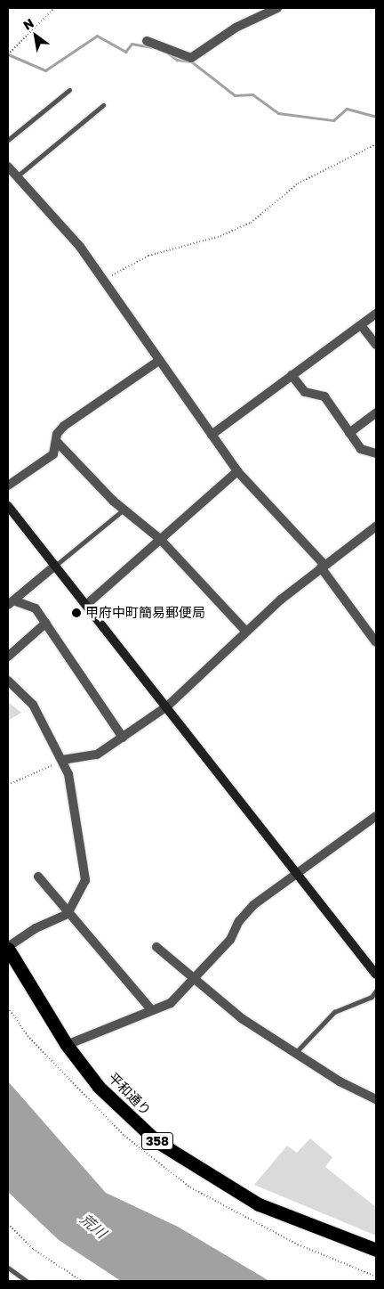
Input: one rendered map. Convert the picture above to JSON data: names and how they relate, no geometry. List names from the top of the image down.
{
  "streets": {
    "highway": ["平和通り", "358"]
  },
  "water": ["荒川"],
  "places": ["甲府中町簡易郵便局"],
  "north": "top left"
}
